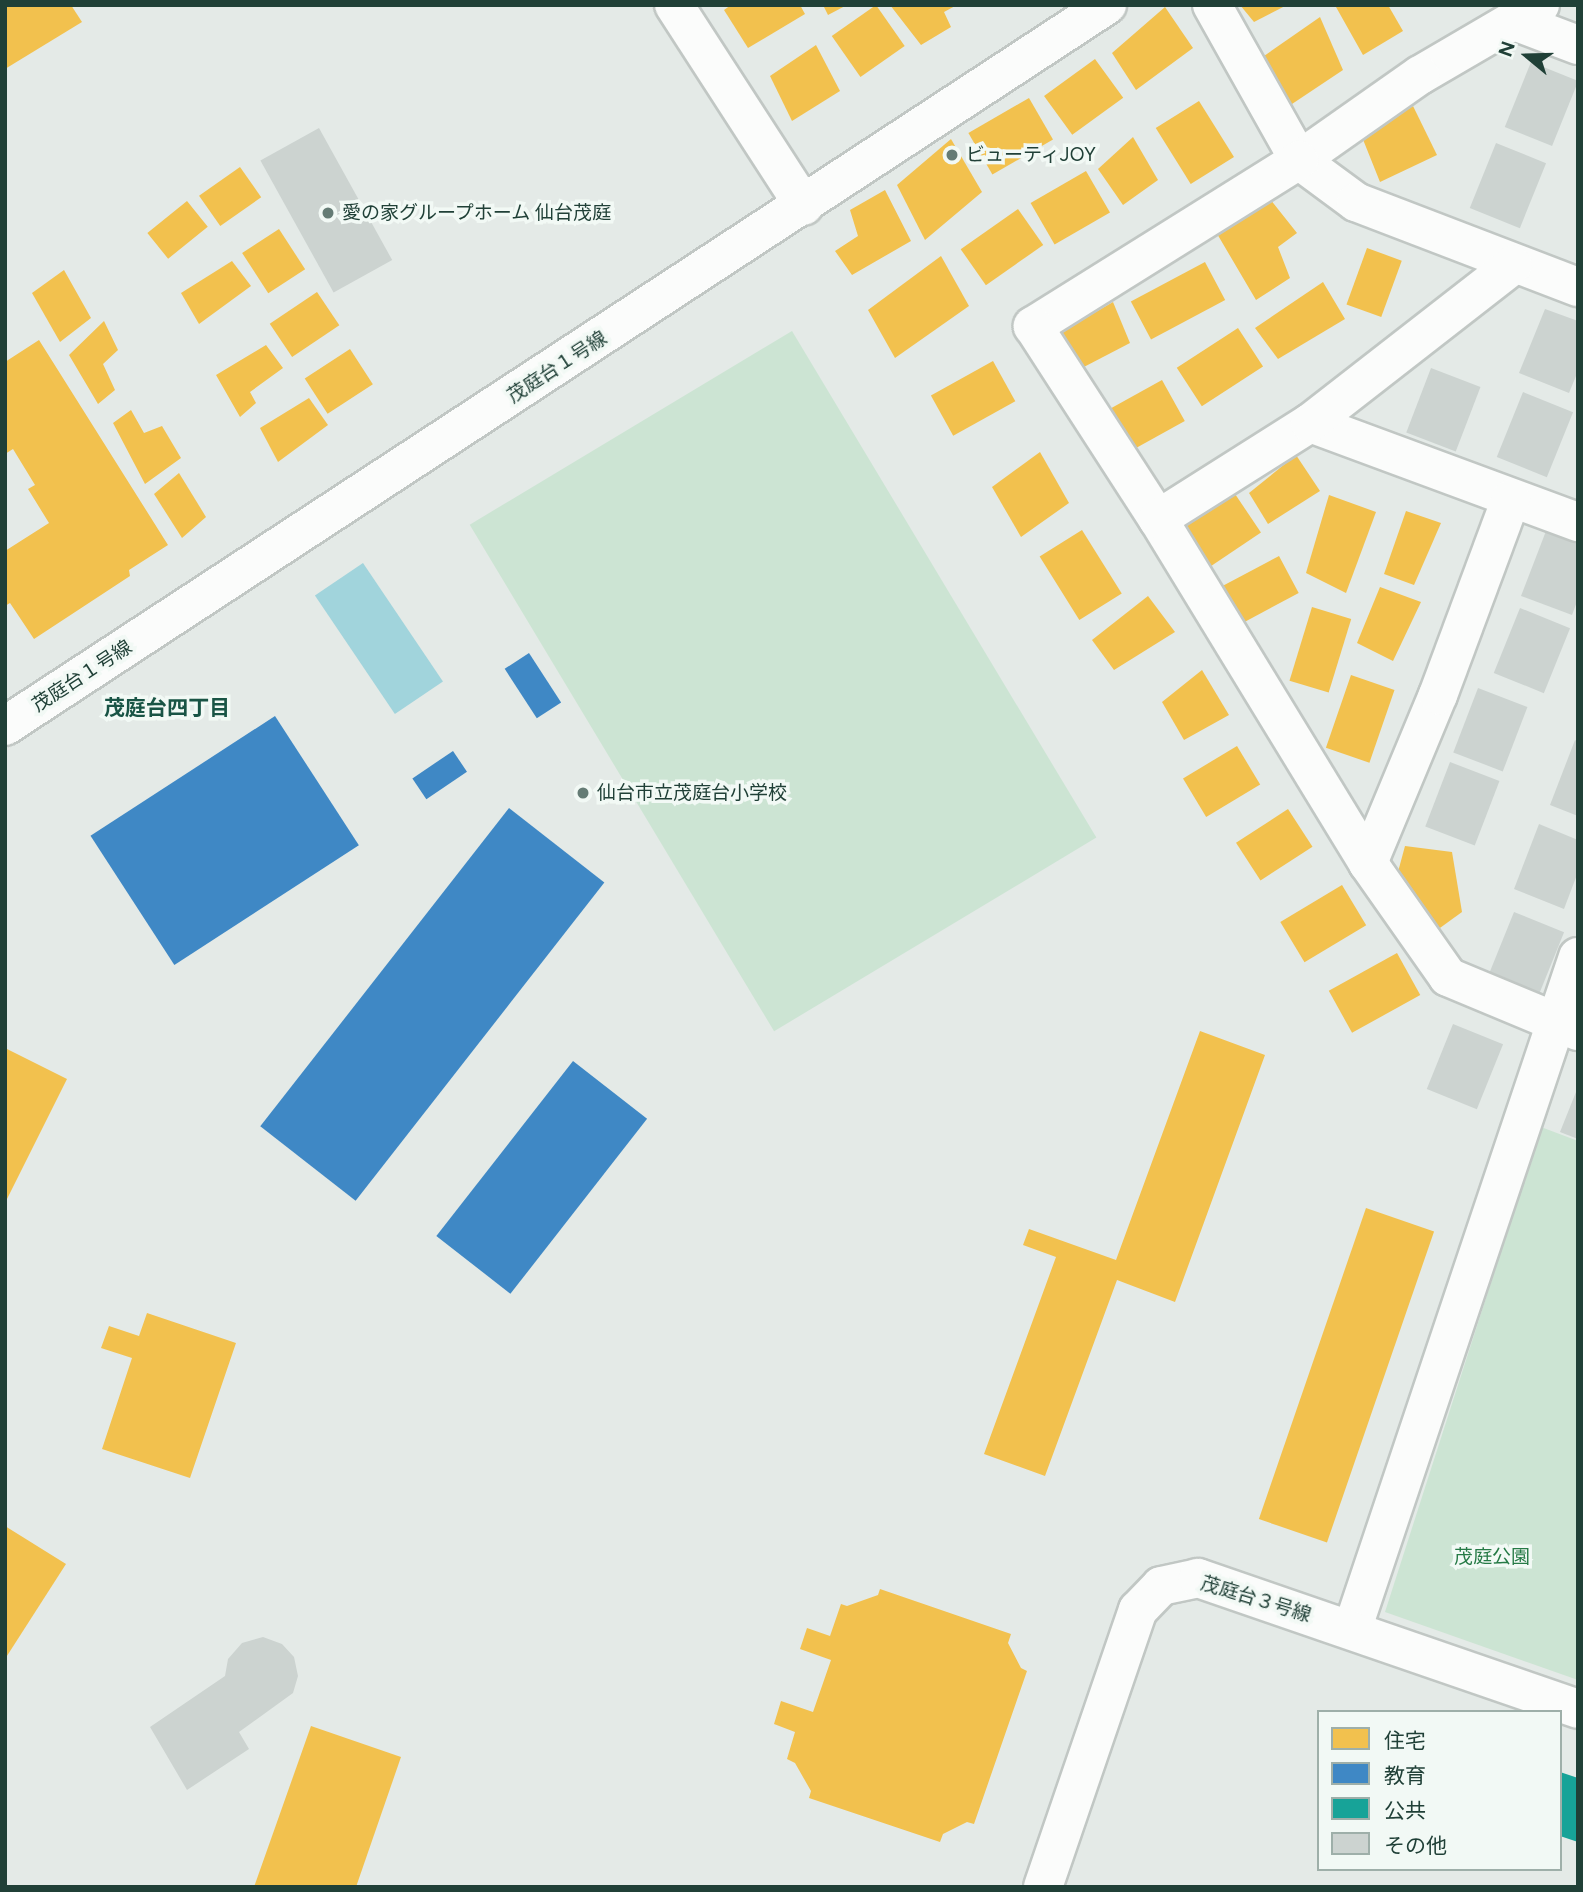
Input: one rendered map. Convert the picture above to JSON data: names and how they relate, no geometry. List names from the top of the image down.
{
  "streets": {
    "street": ["茂庭台１号線", "茂庭台３号線"]
  },
  "districts": ["茂庭台四丁目"],
  "parks": ["茂庭公園"],
  "places": ["ビューティJOY", "愛の家グループホーム 仙台茂庭", "仙台市立茂庭台小学校"],
  "legend": [
    "住宅",
    "教育",
    "公共",
    "その他"
  ],
  "north": "left"
}
